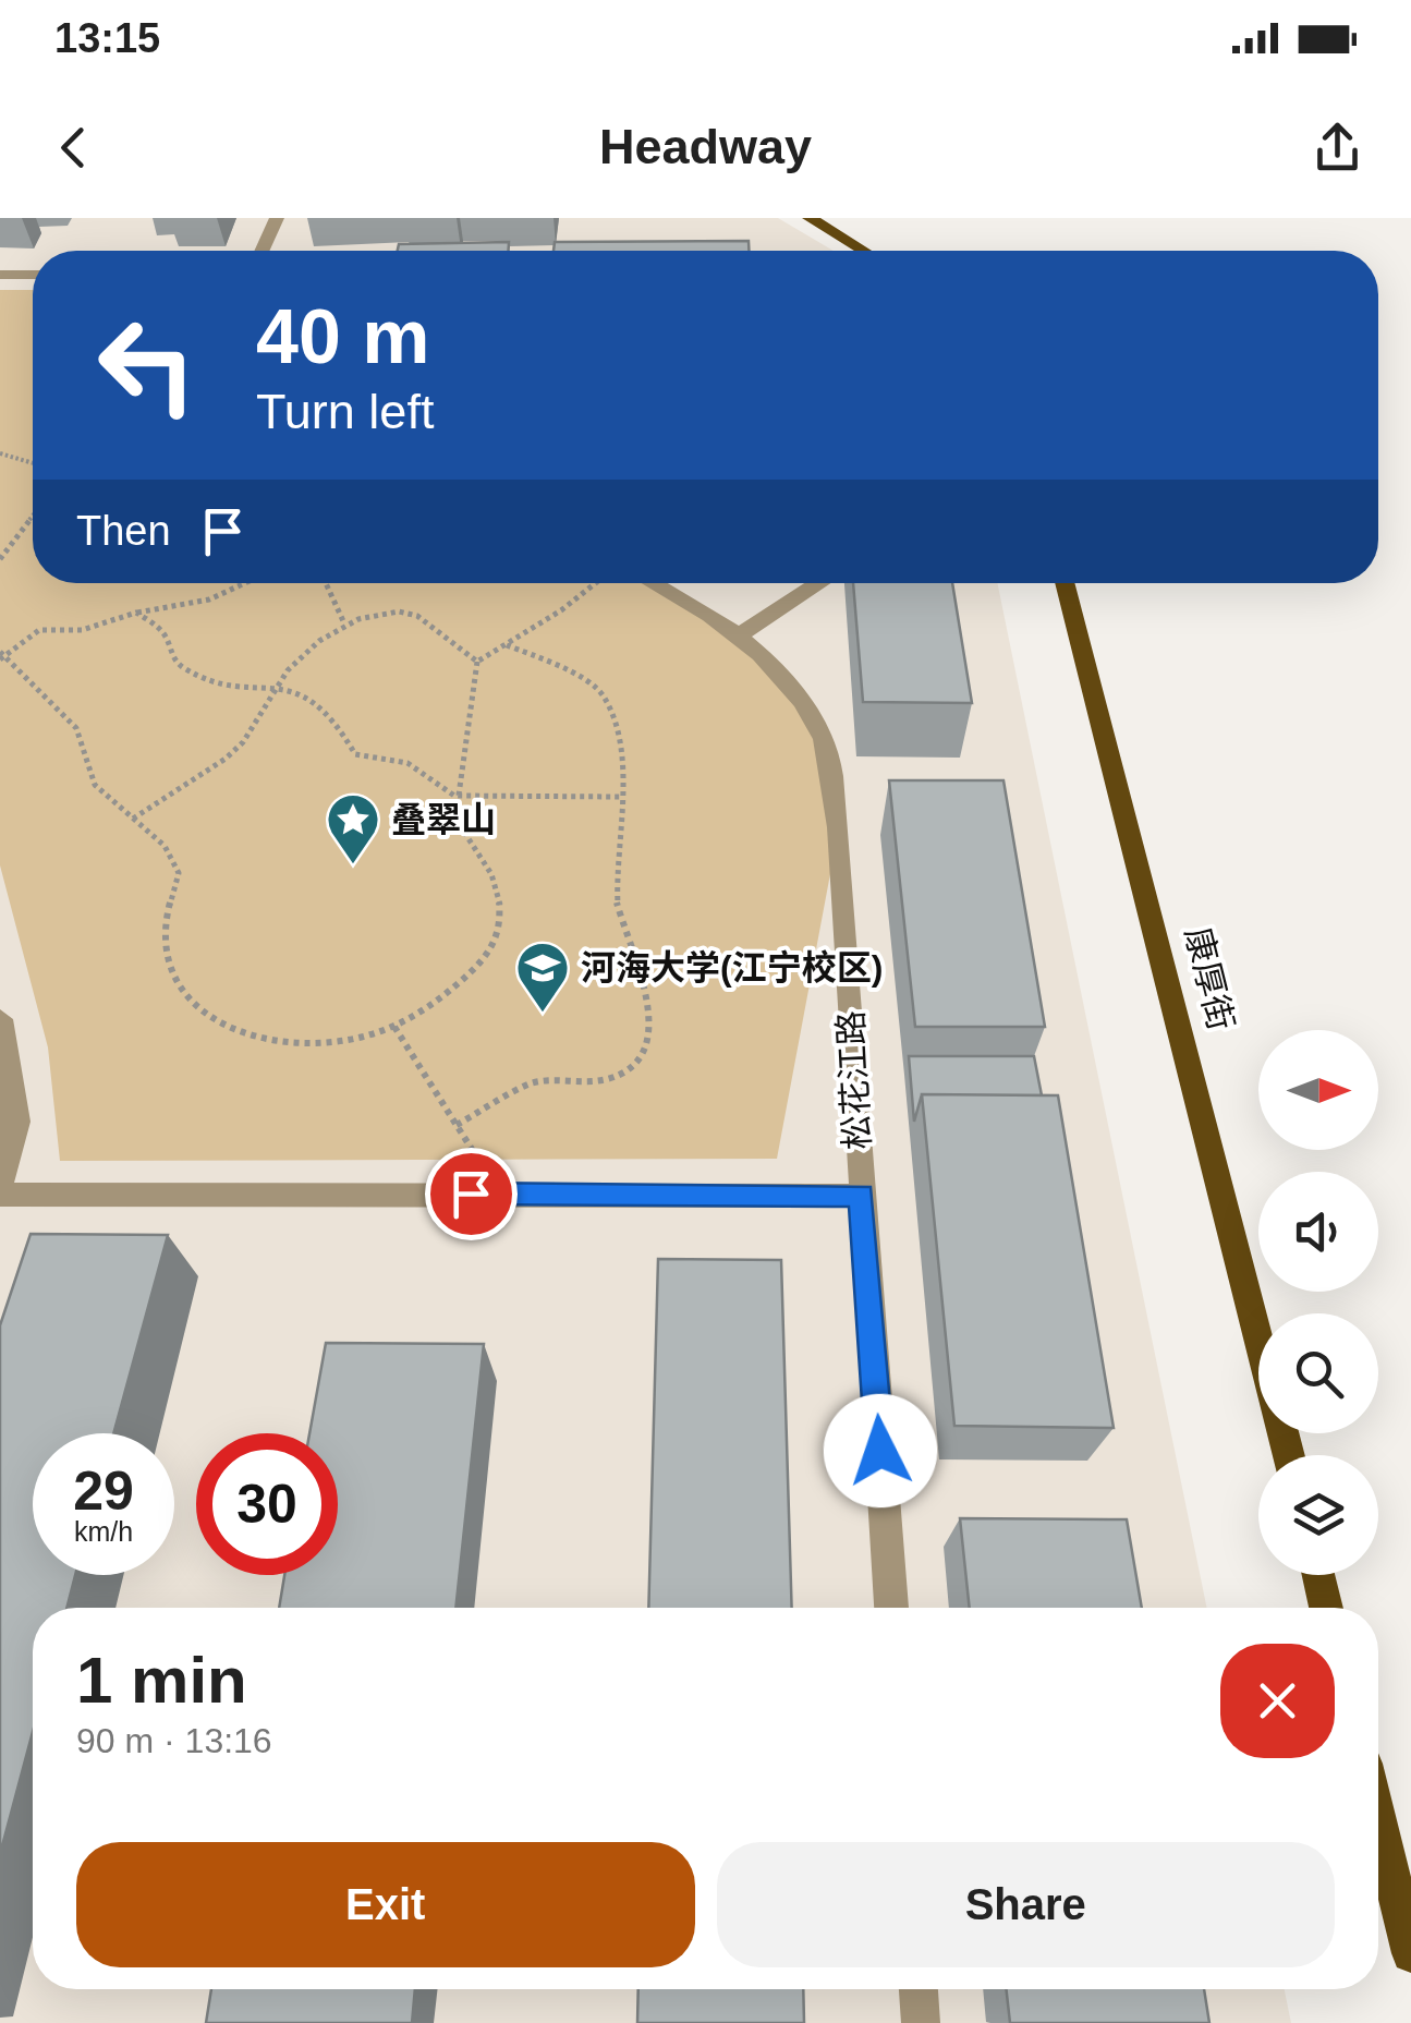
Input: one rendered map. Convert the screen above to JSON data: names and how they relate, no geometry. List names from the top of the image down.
{
  "streets": {
    "main road": ["康厚街"],
    "street": ["松花江路"]
  },
  "places": {
    "place": ["叠翠山"],
    "school or university": ["河海大学(江宁校区)"]
  },
  "north": "right",
  "page": {
    "status": "13:15",
    "header": "Headway",
    "turn": ["40 m", "Turn left"],
    "then": "Then",
    "speed": "29 km/h",
    "limit": "30",
    "heading": ["1 min", "90 m · 13:16"],
    "buttons": ["Exit", "Share"]
  }
}
